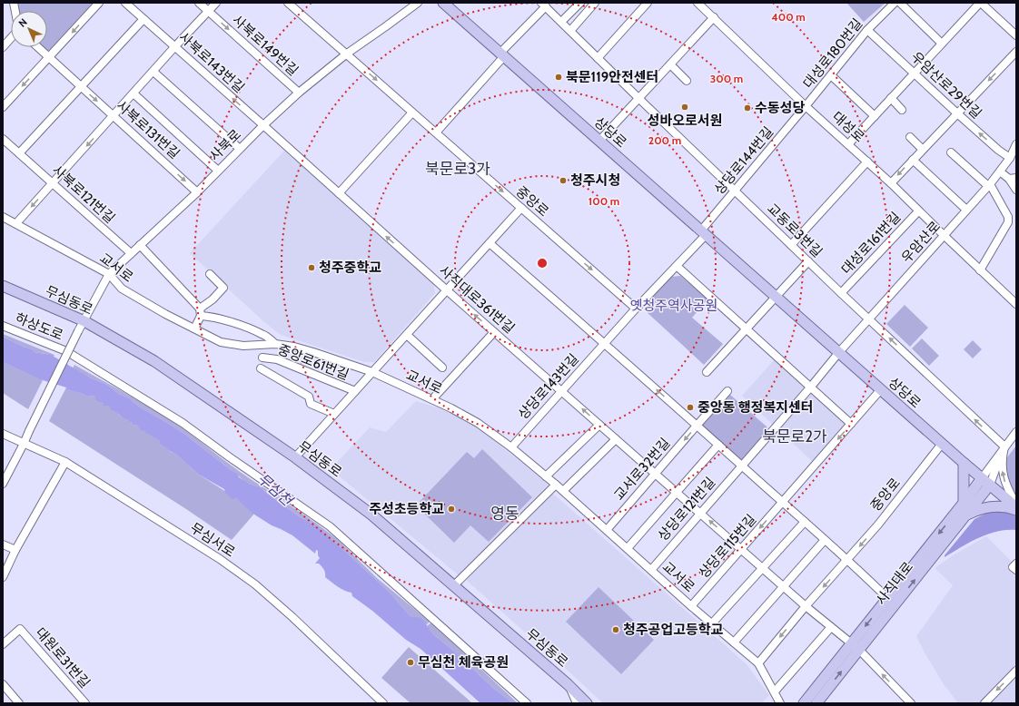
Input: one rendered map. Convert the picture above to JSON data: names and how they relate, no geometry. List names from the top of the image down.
{
  "streets": {
    "main road": ["상당로", "무심동로", "사직대로"],
    "street": [
      "사북로149번길",
      "대성로180번길",
      "사북로143번길",
      "우암산로29번길",
      "대성로",
      "사북로131번길",
      "사북로",
      "상당로144번길",
      "사북로121번길",
      "중앙로",
      "교동로3번길",
      "우암산로",
      "대성로161번길",
      "교서로",
      "사직대로361번길",
      "하상도로",
      "중앙로61번길",
      "상당로143번길",
      "교서로32번길",
      "상당로121번길",
      "무심서로",
      "상당로115번길",
      "대원로31번길"
    ]
  },
  "crossings": [
    ["사북로149번길", "사북로"],
    ["대성로180번길", "우암산로29번길"],
    ["대성로180번길", "대성로"],
    ["대성로180번길", "상당로144번길"],
    ["사북로143번길", "사북로"],
    ["사북로143번길", "사직대로361번길"],
    ["우암산로29번길", "우암산로"],
    ["대성로", "상당로144번길"],
    ["대성로", "우암산로"],
    ["대성로", "대성로161번길"],
    ["사북로131번길", "사북로"],
    ["상당로", "상당로144번길"],
    ["상당로", "중앙로"],
    ["상당로", "우암산로"],
    ["상당로", "상당로143번길"],
    ["상당로", "상당로121번길"],
    ["상당로", "상당로115번길"],
    ["상당로", "사직대로"],
    ["사북로", "사북로121번길"],
    ["사북로", "중앙로"],
    ["사북로", "교서로"],
    ["사북로", "사직대로361번길"],
    ["사북로", "무심동로"],
    ["사북로", "무심서로"],
    ["상당로144번길", "교동로3번길"],
    ["상당로144번길", "상당로143번길"],
    ["중앙로", "중앙로61번길"],
    ["중앙로", "상당로143번길"],
    ["중앙로", "사직대로"],
    ["교동로3번길", "우암산로"],
    ["교동로3번길", "대성로161번길"],
    ["우암산로", "상당로121번길"],
    ["교서로", "중앙로61번길"],
    ["교서로", "상당로143번길"],
    ["교서로", "교서로32번길"],
    ["교서로", "상당로121번길"],
    ["교서로", "상당로115번길"],
    ["사직대로361번길", "중앙로61번길"],
    ["사직대로361번길", "상당로143번길"],
    ["사직대로361번길", "교서로32번길"],
    ["사직대로361번길", "상당로121번길"],
    ["사직대로361번길", "상당로115번길"],
    ["사직대로361번길", "사직대로"],
    ["무심동로", "중앙로61번길"]
  ],
  "one_way": ["사북로149번길"],
  "districts": ["북문로3가", "북문로2가", "영동"],
  "water": ["무심천"],
  "parks": ["옛청주역사공원"],
  "places": [
    "북문119안전센터",
    "성바오로서원",
    "수동성당",
    "청주시청",
    "청주중학교",
    "중앙동 행정복지센터",
    "주성초등학교",
    "청주공업고등학교",
    "무심천 체육공원"
  ],
  "north": "top left",
  "rings": [
    "400 m",
    "300 m",
    "200 m",
    "100 m"
  ]
}
